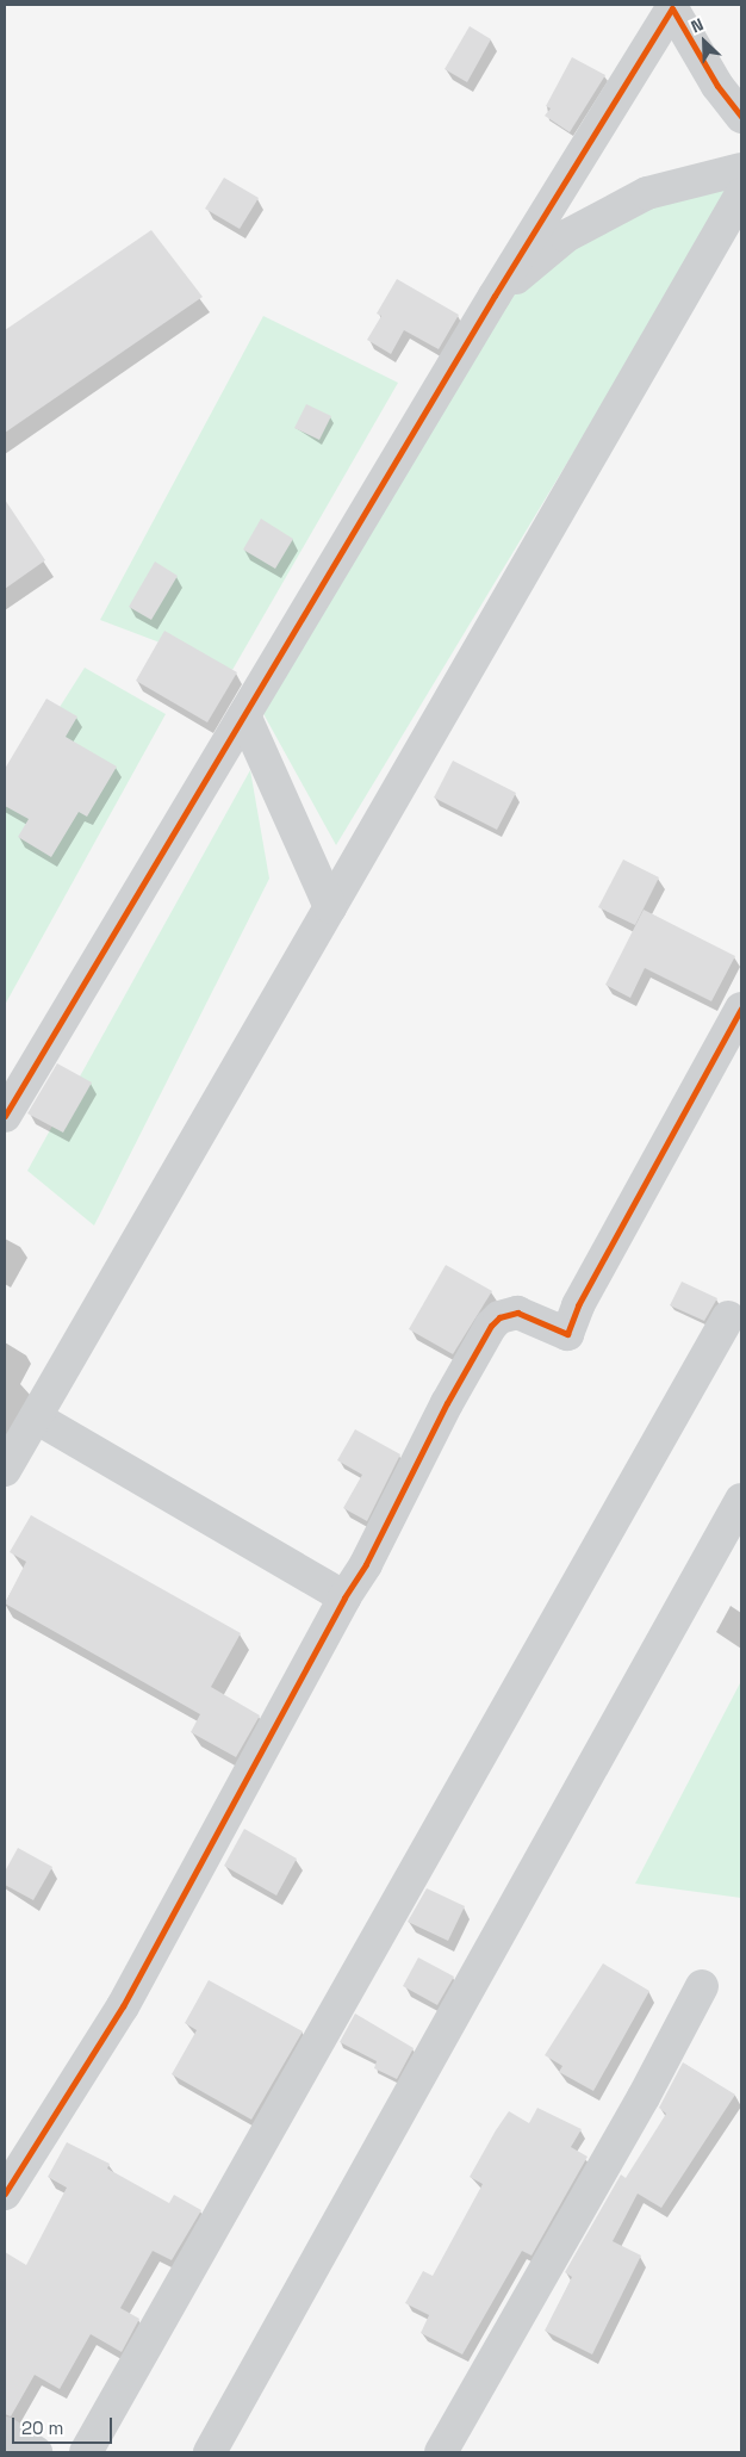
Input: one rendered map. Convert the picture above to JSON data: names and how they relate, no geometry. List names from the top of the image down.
{
  "scale_bar": "20 m",
  "north": "top left"
}
